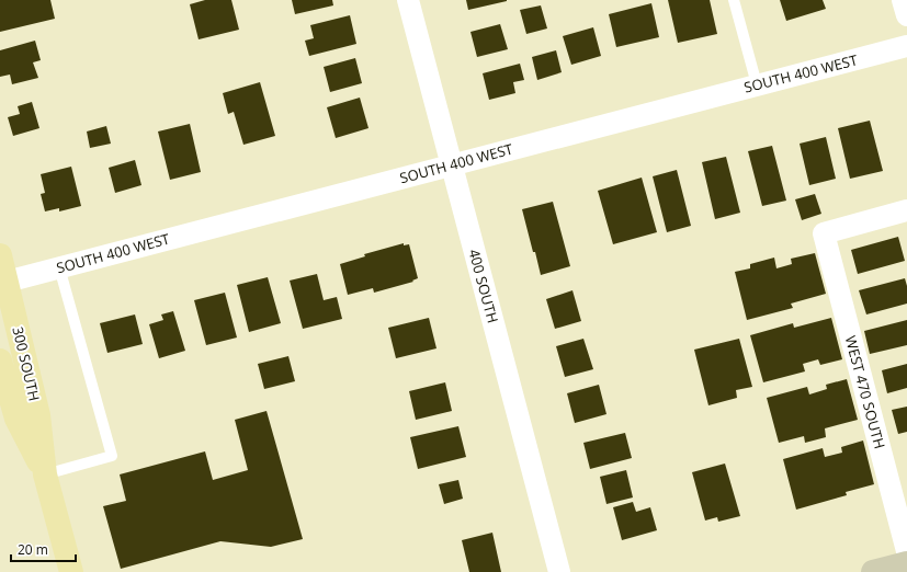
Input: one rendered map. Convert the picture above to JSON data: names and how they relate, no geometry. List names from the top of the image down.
{
  "streets": {
    "main road": ["300 SOUTH"],
    "street": ["SOUTH 400 WEST", "400 SOUTH", "WEST 470 SOUTH"]
  },
  "crossings": [
    ["SOUTH 400 WEST", "400 SOUTH"],
    ["SOUTH 400 WEST", "300 SOUTH"]
  ],
  "scale_bar": "20 m"
}
